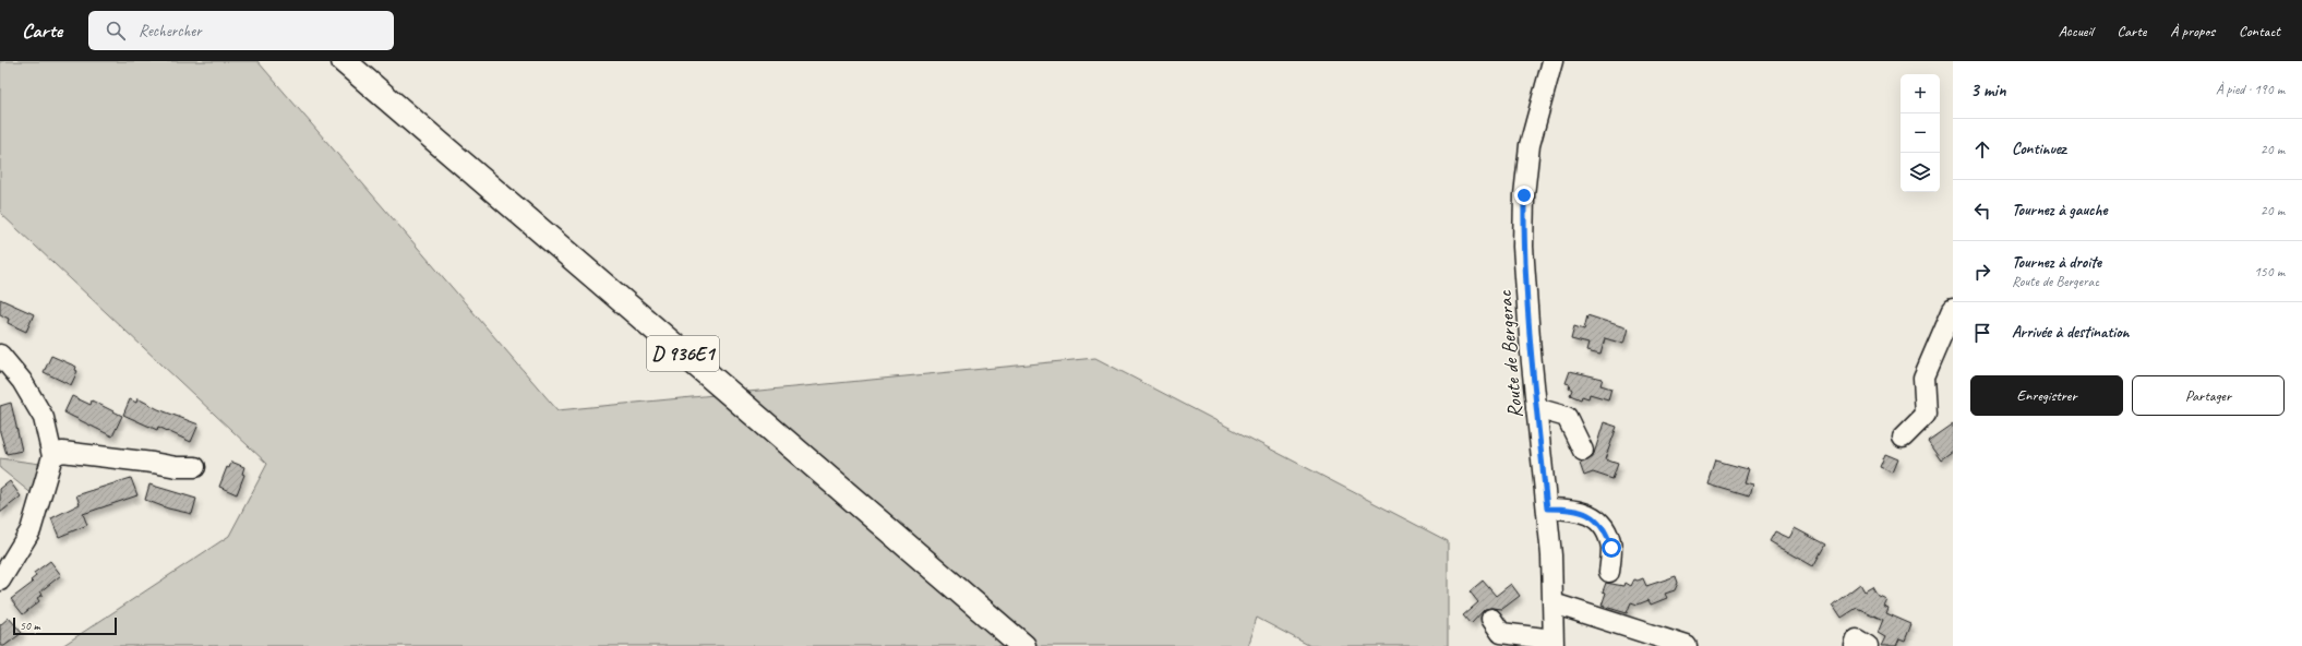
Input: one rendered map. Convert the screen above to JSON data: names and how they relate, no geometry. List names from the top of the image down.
{
  "streets": {
    "main road": ["D 936E1"],
    "street": ["Route de Bergerac"]
  },
  "scale_bar": "50 m",
  "page": {
    "header": "Carte",
    "search": "Rechercher",
    "nav": [
      "Accueil",
      "Carte",
      "À propos",
      "Contact"
    ],
    "heading": ["3 min", "À pied · 190 m"],
    "map_buttons": ["+", "−"],
    "list": [
      ["Continuez", "20 m"],
      ["Tournez à gauche", "20 m"],
      ["Tournez à droite", "Route de Bergerac", "150 m"],
      "Arrivée à destination"
    ],
    "buttons": ["Enregistrer", "Partager"],
    "scale": "50 m"
  }
}
